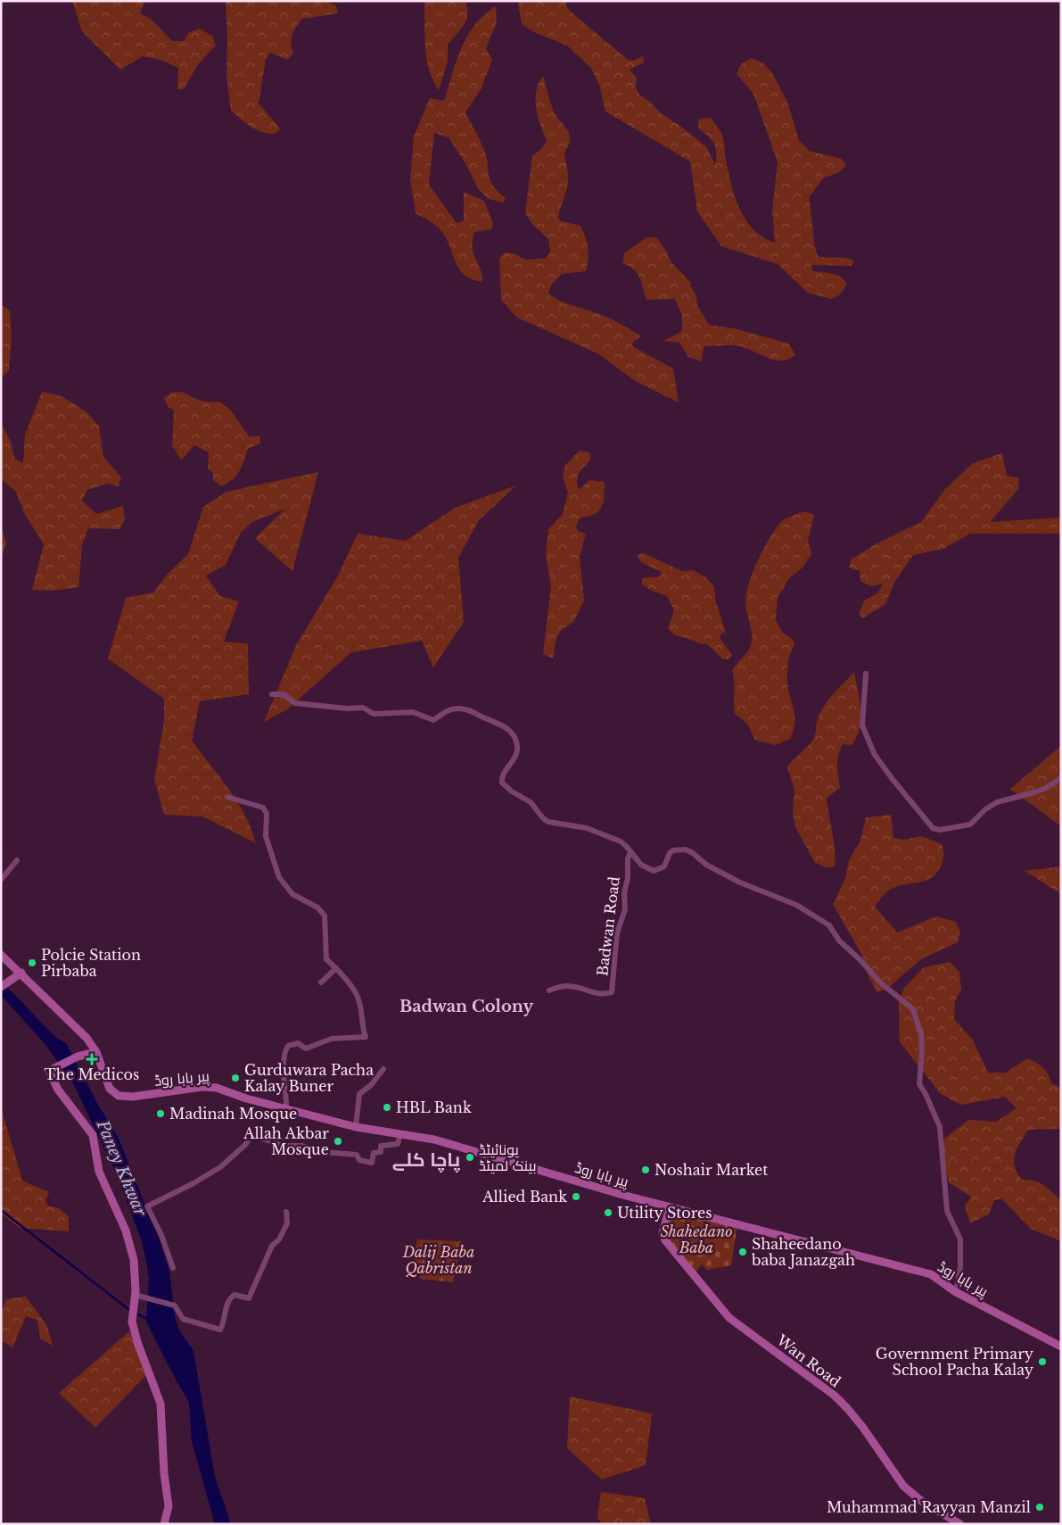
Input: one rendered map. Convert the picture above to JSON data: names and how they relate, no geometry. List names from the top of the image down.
{
  "streets": {
    "main road": ["پیر بابا روڈ", "Wan Road"],
    "street": ["Badwan Road"]
  },
  "crossings": [
    ["پیر بابا روڈ", "Wan Road"]
  ],
  "districts": ["Badwan Colony", "پاچا کلے"],
  "water": ["Paney Khwar"],
  "parks": ["Shahedano Baba", "Dalij Baba Qabristan"],
  "places": {
    "other": [
      "Polcie Station Pirbaba",
      "Gurduwara Pacha Kalay Buner",
      "HBL Bank",
      "Madinah Mosque",
      "Allah Akbar Mosque",
      "یونائیٹڈ بینک لمیٹڈ",
      "Noshair Market",
      "Allied Bank",
      "Utility Stores",
      "Shaheedano baba Janazgah",
      "Government Primary School Pacha Kalay",
      "Muhammad Rayyan Manzil"
    ],
    "health": ["The Medicos"]
  }
}
